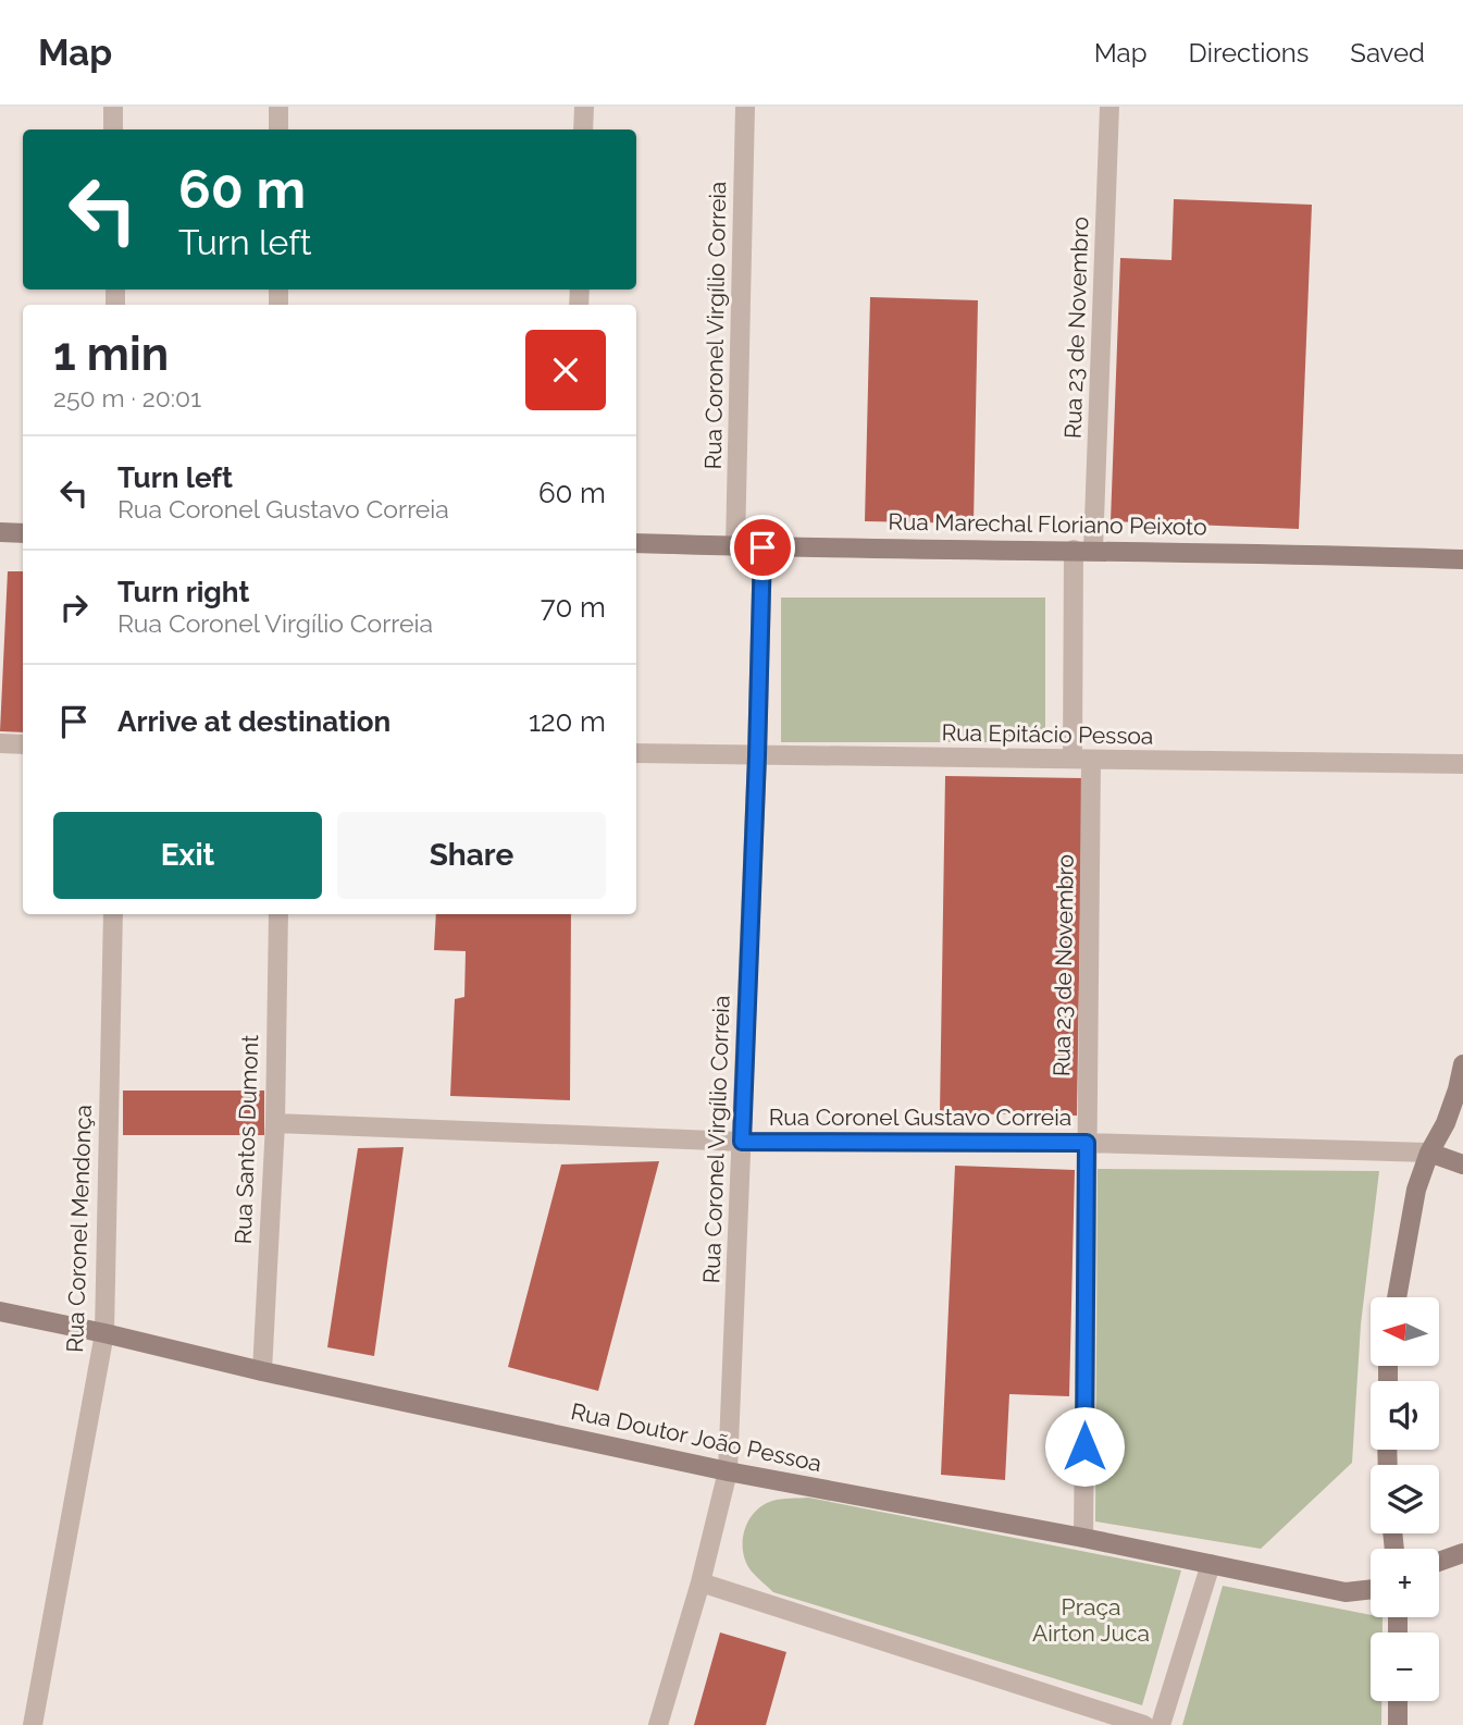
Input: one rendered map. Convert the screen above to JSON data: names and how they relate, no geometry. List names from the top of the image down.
{
  "streets": {
    "main road": ["Rua Marechal Floriano Peixoto", "Rua Doutor João Pessoa"],
    "street": [
      "Rua Coronel Virgílio Correia",
      "Rua 23 de Novembro",
      "Rua Epitácio Pessoa",
      "Rua Coronel Gustavo Correia",
      "Rua Santos Dumont",
      "Rua Coronel Mendonça"
    ]
  },
  "crossings": [
    ["Rua Coronel Virgílio Correia", "Rua Marechal Floriano Peixoto"],
    ["Rua Coronel Virgílio Correia", "Rua Epitácio Pessoa"],
    ["Rua Coronel Virgílio Correia", "Rua Coronel Gustavo Correia"],
    ["Rua Coronel Virgílio Correia", "Rua Doutor João Pessoa"],
    ["Rua 23 de Novembro", "Rua Marechal Floriano Peixoto"],
    ["Rua 23 de Novembro", "Rua Epitácio Pessoa"],
    ["Rua 23 de Novembro", "Rua Coronel Gustavo Correia"],
    ["Rua 23 de Novembro", "Rua Doutor João Pessoa"],
    ["Rua Coronel Gustavo Correia", "Rua Santos Dumont"],
    ["Rua Santos Dumont", "Rua Doutor João Pessoa"],
    ["Rua Coronel Mendonça", "Rua Doutor João Pessoa"]
  ],
  "parks": ["Praça Airton Juca"],
  "north": "left",
  "page": {
    "header": "Map",
    "nav": ["Map", "Directions", "Saved"],
    "turn": ["60 m", "Turn left"],
    "heading": ["1 min", "250 m · 20:01"],
    "list": [
      {
        "name": "Turn left",
        "note": "Rua Coronel Gustavo Correia",
        "value": "60 m"
      },
      {
        "name": "Turn right",
        "note": "Rua Coronel Virgílio Correia",
        "value": "70 m"
      },
      {
        "name": "Arrive at destination",
        "value": "120 m"
      }
    ],
    "buttons": ["Exit", "Share"],
    "map_buttons": ["+", "−"]
  }
}
